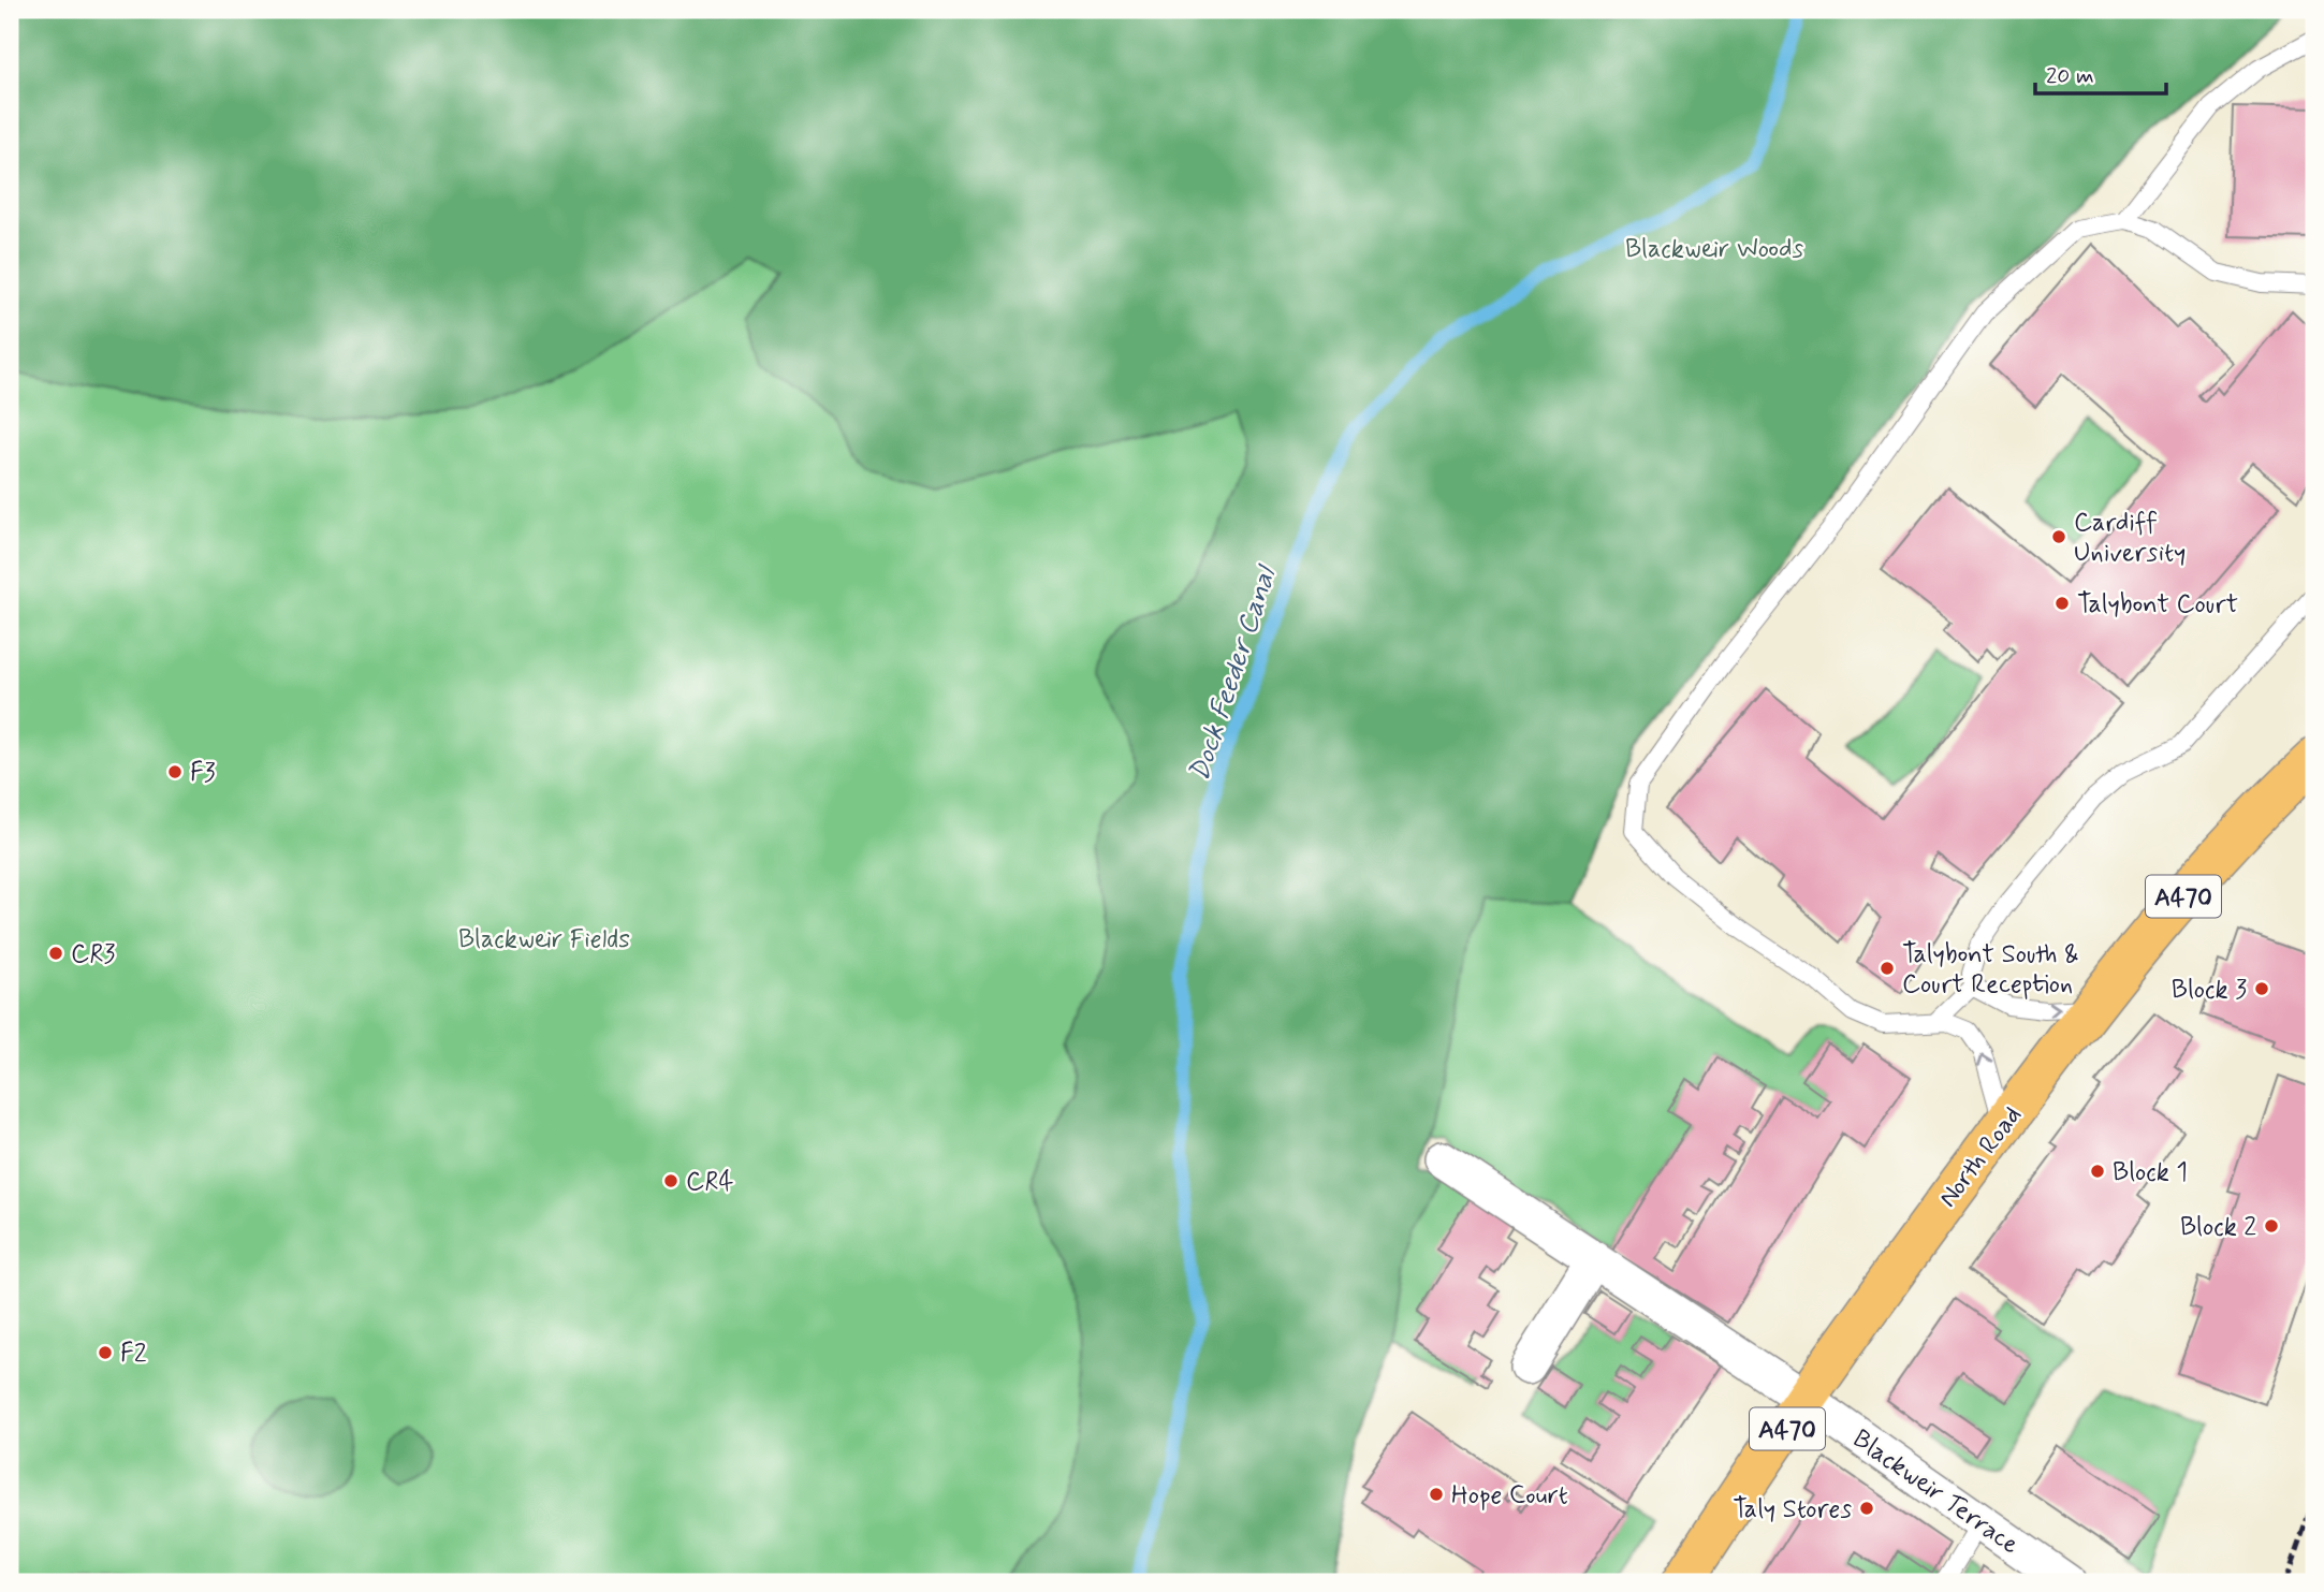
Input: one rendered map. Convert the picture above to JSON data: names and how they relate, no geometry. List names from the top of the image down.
{
  "streets": {
    "main road": ["A470", "North Road"],
    "street": ["Blackweir Terrace"]
  },
  "crossings": [
    ["North Road", "Blackweir Terrace"]
  ],
  "water": ["Dock Feeder Canal"],
  "parks": ["Blackweir Woods", "Blackweir Fields"],
  "places": [
    "Cardiff University",
    "Talybont Court",
    "F3",
    "CR3",
    "Talybont South & Court Reception",
    "Block 3",
    "Block 1",
    "CR4",
    "Block 2",
    "F2",
    "Hope Court",
    "Taly Stores"
  ],
  "scale_bar": "20 m"
}
